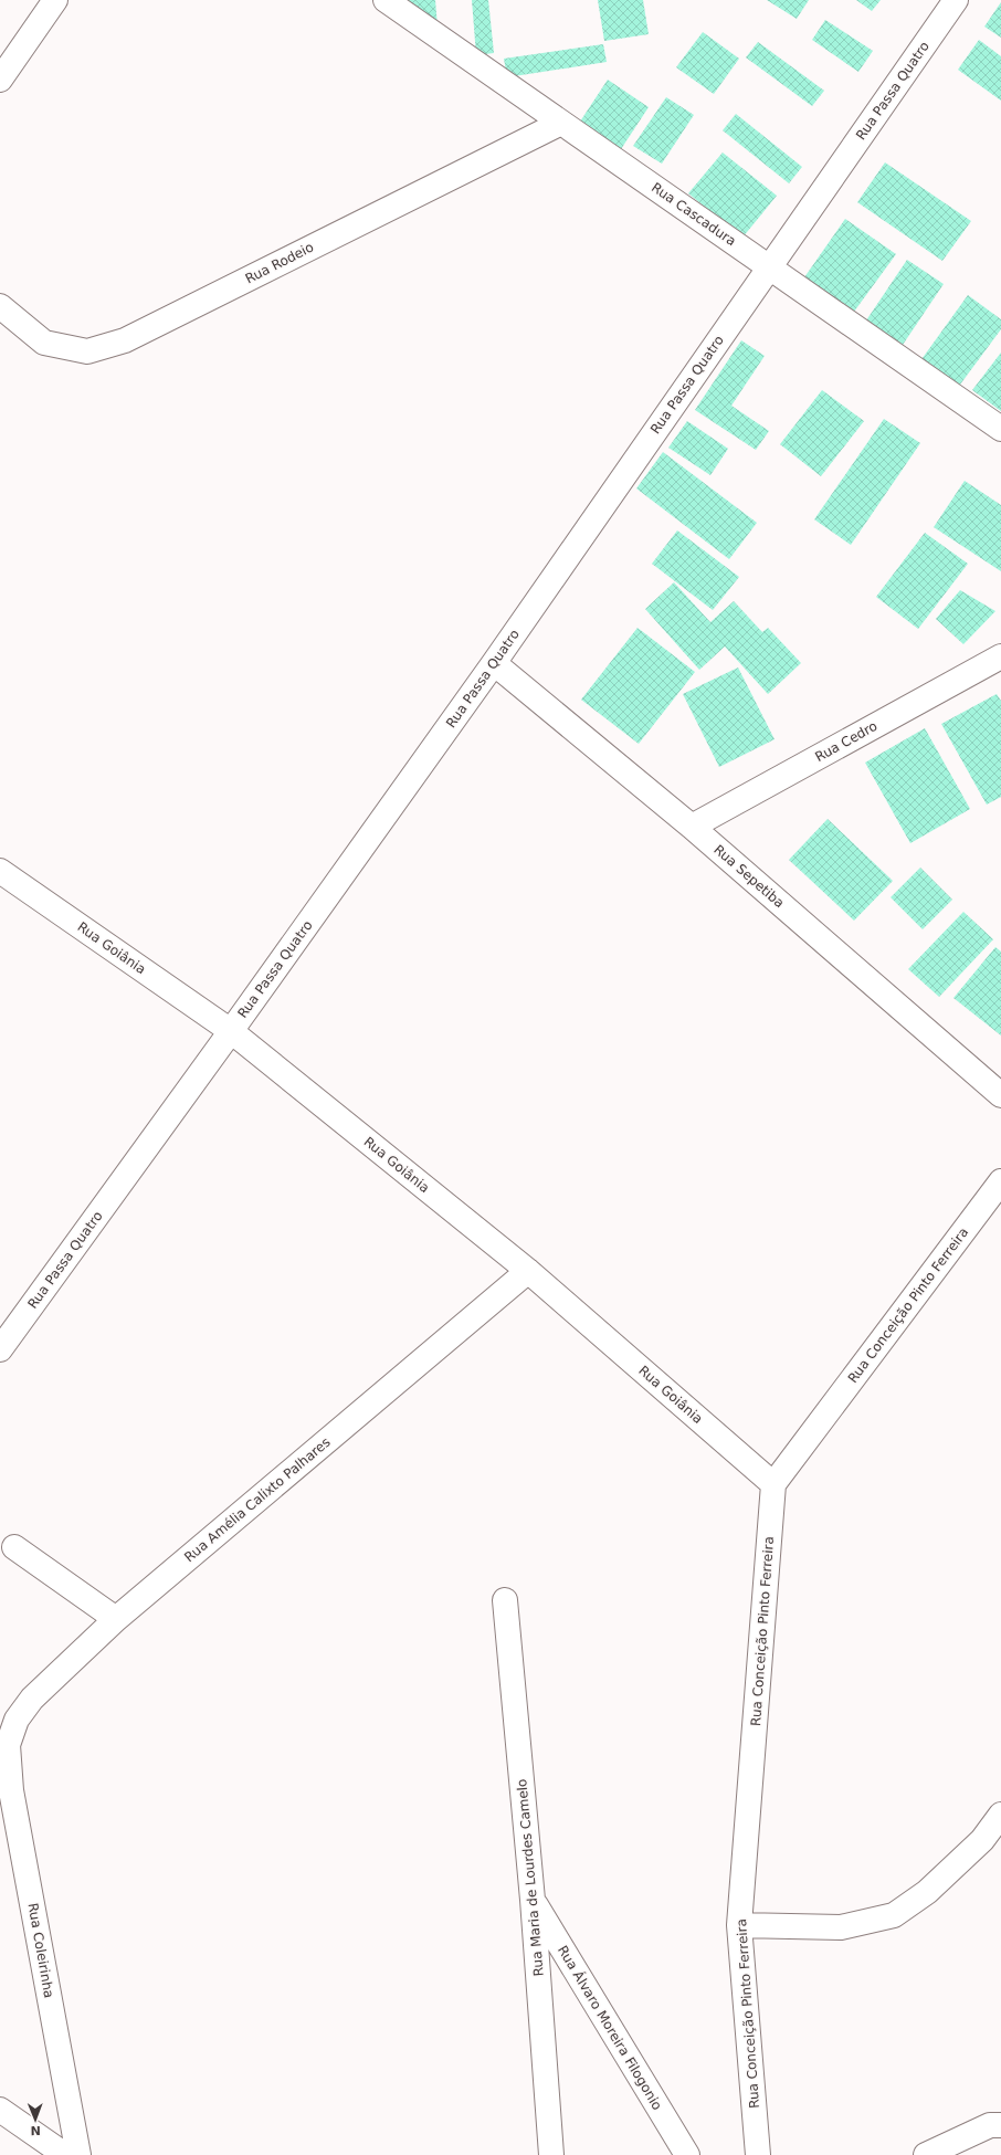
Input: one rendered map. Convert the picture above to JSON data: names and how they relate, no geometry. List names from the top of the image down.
{
  "streets": {
    "street": [
      "Rua Passa Quatro",
      "Rua Cascadura",
      "Rua Rodeio",
      "Rua Cedro",
      "Rua Sepetiba",
      "Rua Goiânia",
      "Rua Conceição Pinto Ferreira",
      "Rua Amélia Calixto Palhares",
      "Rua Maria de Lourdes Camelo",
      "Rua Coleirinha",
      "Rua Álvaro Moreira Filogonio"
    ]
  },
  "crossings": [
    ["Rua Passa Quatro", "Rua Cascadura"],
    ["Rua Passa Quatro", "Rua Sepetiba"],
    ["Rua Passa Quatro", "Rua Goiânia"],
    ["Rua Cascadura", "Rua Rodeio"],
    ["Rua Cedro", "Rua Sepetiba"],
    ["Rua Goiânia", "Rua Conceição Pinto Ferreira"],
    ["Rua Goiânia", "Rua Amélia Calixto Palhares"],
    ["Rua Amélia Calixto Palhares", "Rua Coleirinha"],
    ["Rua Maria de Lourdes Camelo", "Rua Álvaro Moreira Filogonio"]
  ],
  "north": "bottom"
}
